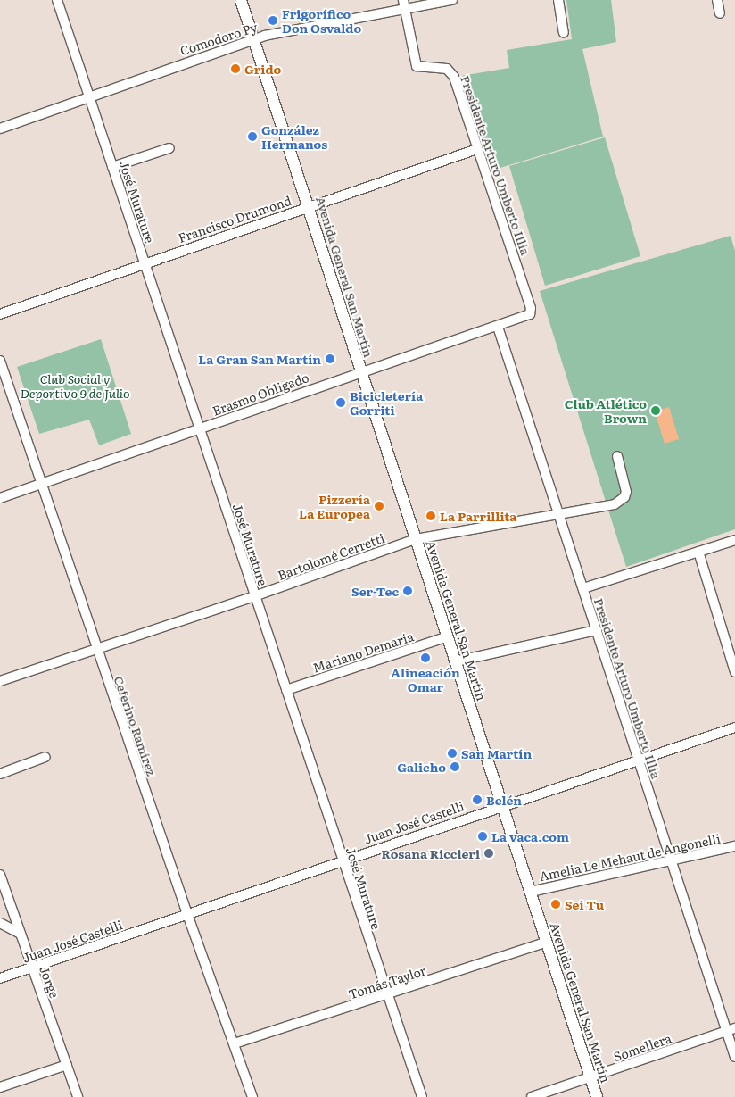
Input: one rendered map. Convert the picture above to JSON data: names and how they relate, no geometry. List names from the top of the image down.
{
  "streets": {
    "main road": ["Avenida General San Martín"],
    "street": [
      "Comodoro Py",
      "Presidente Arturo Umberto Illia",
      "José Murature",
      "Francisco Drumond",
      "Erasmo Obligado",
      "Bartolomé Cerretti",
      "Mariano Demaría",
      "Ceferino Ramírez",
      "Juan José Castelli",
      "Amelia Le Mehaut de Angonelli",
      "Jorge",
      "Tomás Taylor",
      "Somellera"
    ]
  },
  "crossings": [
    ["Comodoro Py", "Presidente Arturo Umberto Illia"],
    ["Comodoro Py", "José Murature"],
    ["Comodoro Py", "Avenida General San Martín"],
    ["Presidente Arturo Umberto Illia", "Francisco Drumond"],
    ["Presidente Arturo Umberto Illia", "Erasmo Obligado"],
    ["Presidente Arturo Umberto Illia", "Bartolomé Cerretti"],
    ["Presidente Arturo Umberto Illia", "Juan José Castelli"],
    ["Presidente Arturo Umberto Illia", "Amelia Le Mehaut de Angonelli"],
    ["Presidente Arturo Umberto Illia", "Somellera"],
    ["José Murature", "Francisco Drumond"],
    ["José Murature", "Erasmo Obligado"],
    ["José Murature", "Bartolomé Cerretti"],
    ["José Murature", "Mariano Demaría"],
    ["José Murature", "Juan José Castelli"],
    ["José Murature", "Tomás Taylor"],
    ["Francisco Drumond", "Avenida General San Martín"],
    ["Avenida General San Martín", "Erasmo Obligado"],
    ["Avenida General San Martín", "Bartolomé Cerretti"],
    ["Avenida General San Martín", "Mariano Demaría"],
    ["Avenida General San Martín", "Juan José Castelli"],
    ["Avenida General San Martín", "Amelia Le Mehaut de Angonelli"],
    ["Avenida General San Martín", "Tomás Taylor"],
    ["Avenida General San Martín", "Somellera"],
    ["Erasmo Obligado", "Ceferino Ramírez"],
    ["Bartolomé Cerretti", "Ceferino Ramírez"],
    ["Ceferino Ramírez", "Juan José Castelli"],
    ["Ceferino Ramírez", "Tomás Taylor"],
    ["Juan José Castelli", "Jorge"]
  ],
  "parks": ["Club Social y Deportivo 9 de Julio"],
  "places": [
    "Frigorífico Don Osvaldo",
    "Grido",
    "González Hermanos",
    "La Gran San Martín",
    "Bicicletería Gorriti",
    "Club Atlético Brown",
    "Pizzería La Europea",
    "La Parrillita",
    "Ser-Tec",
    "Alineación Omar",
    "San Martín",
    "Galicho",
    "Belén",
    "La vaca.com",
    "Rosana Riccieri",
    "Sei Tu"
  ]
}
